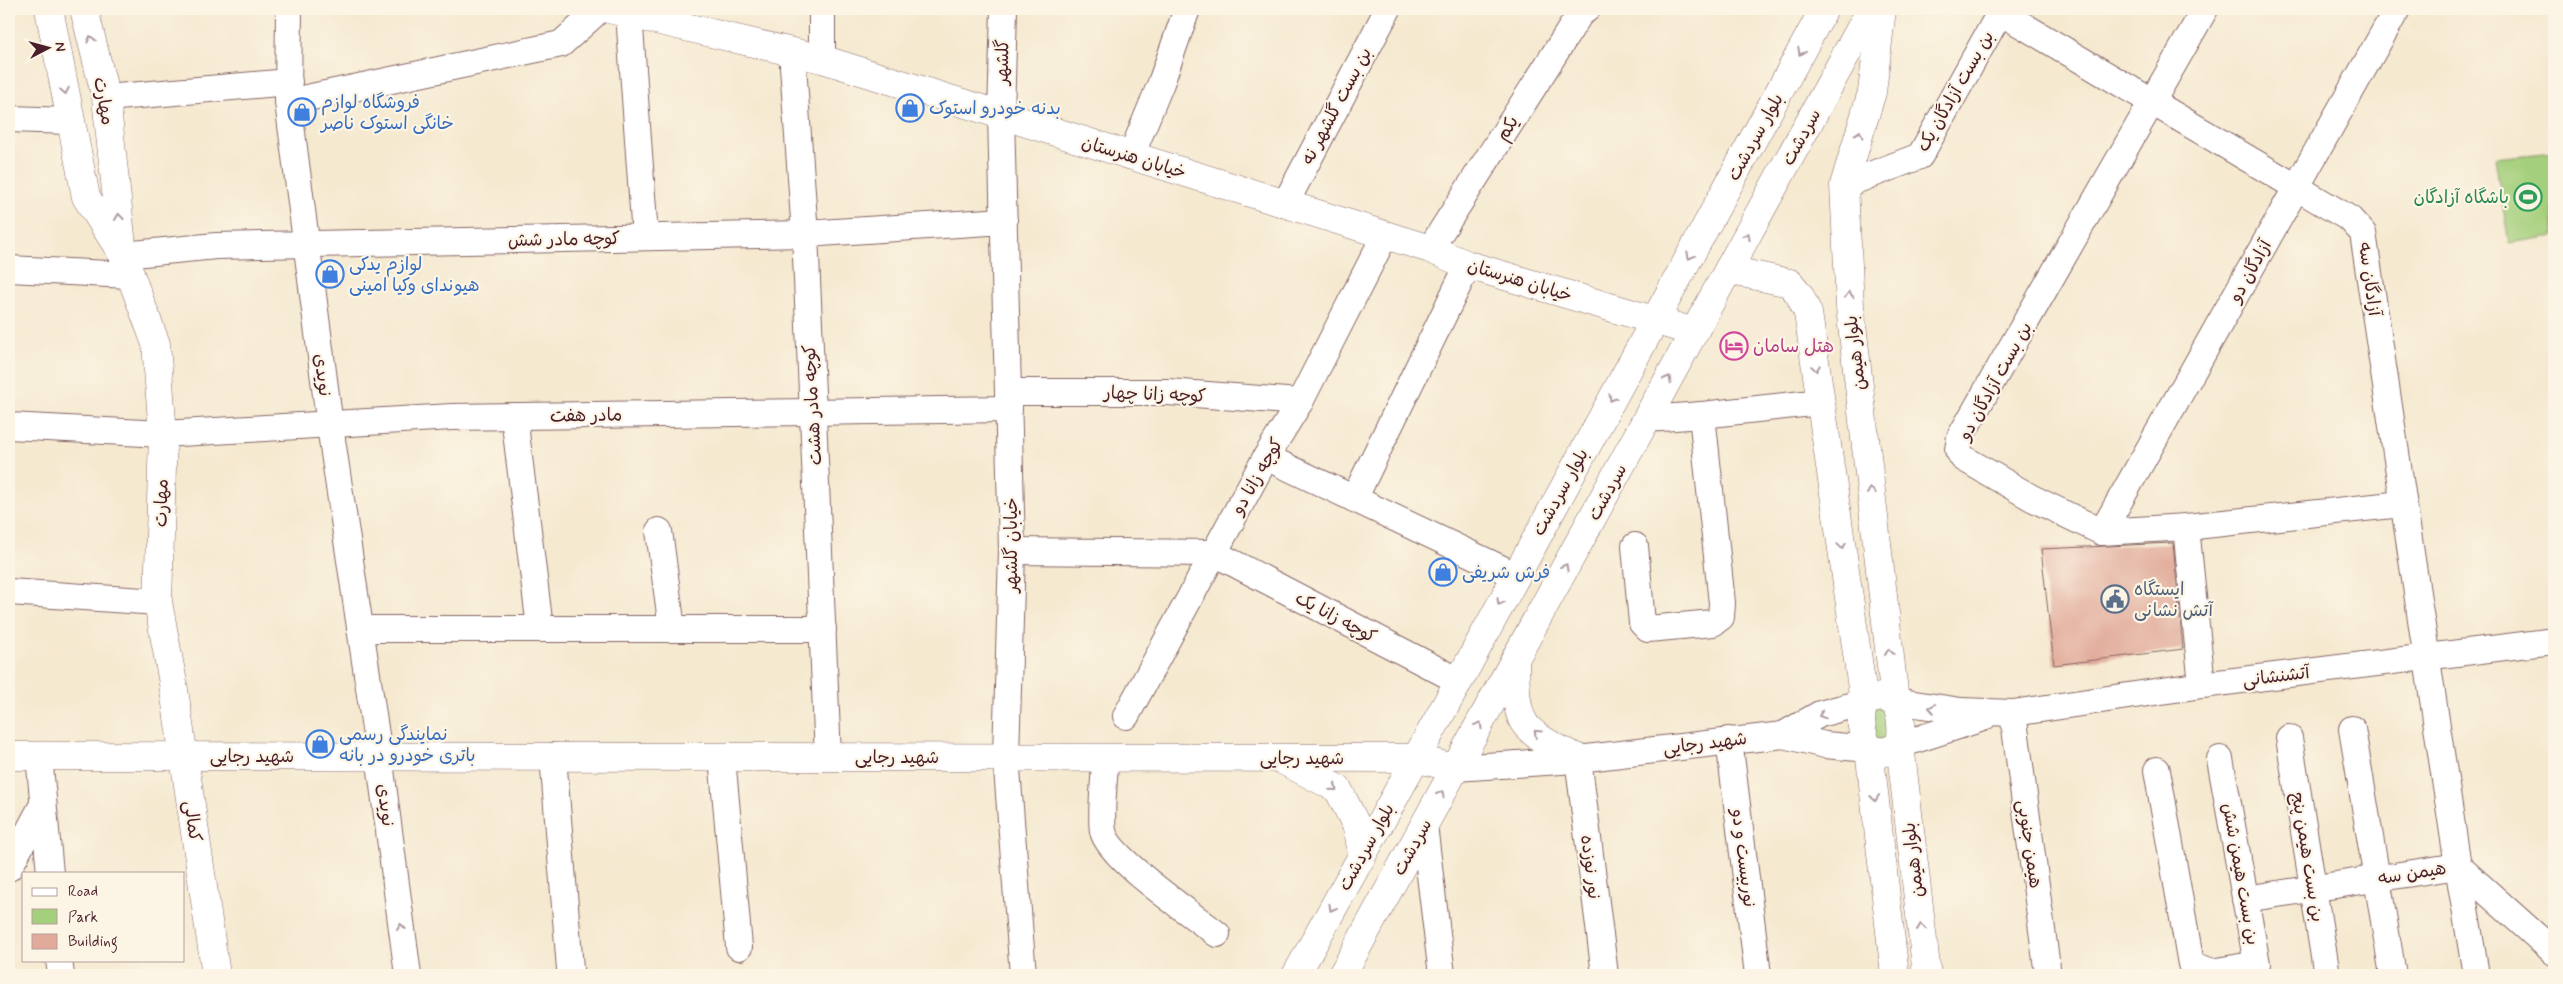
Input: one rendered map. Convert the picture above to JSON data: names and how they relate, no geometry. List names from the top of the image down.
{
  "streets": {
    "main road": [
      "مهارت",
      "بلوار سردشت",
      "سردشت",
      "خیابان هنرستان",
      "بلوار هیمن",
      "شهید رجایی",
      "کمالی"
    ],
    "street": [
      "گلشهر",
      "بن بست آزادگان یک",
      "بن بست گلشهر نه",
      "یکم",
      "کوچه مادر شش",
      "آزادگان دو",
      "آزادگان سه",
      "نویدی",
      "بن بست آزادگان دو",
      "کوچه زانا چهار",
      "کوچه مادر هشت",
      "مادر هفت",
      "کوچه زانا دو",
      "خیابان گلشهر",
      "کوچه زانا یک",
      "آتشنشانی",
      "هیمن جنوبی",
      "بن بست هیمن پنج",
      "نوربیست و دو",
      "نور نوزده",
      "هیمن سه",
      "بن بست هیمن شش"
    ]
  },
  "crossings": [
    ["گلشهر", "خیابان هنرستان"],
    ["گلشهر", "خیابان گلشهر"],
    ["بن بست آزادگان یک", "آزادگان سه"],
    ["بن بست آزادگان یک", "بلوار هیمن"],
    ["مهارت", "کوچه مادر شش"],
    ["مهارت", "مادر هفت"],
    ["مهارت", "شهید رجایی"],
    ["مهارت", "کمالی"],
    ["بن بست گلشهر نه", "خیابان هنرستان"],
    ["یکم", "خیابان هنرستان"],
    ["بلوار سردشت", "خیابان هنرستان"],
    ["بلوار سردشت", "کوچه زانا یک"],
    ["بلوار سردشت", "شهید رجایی"],
    ["سردشت", "خیابان هنرستان"],
    ["سردشت", "شهید رجایی"],
    ["خیابان هنرستان", "کوچه مادر هشت"],
    ["خیابان هنرستان", "کوچه زانا دو"],
    ["خیابان هنرستان", "خیابان گلشهر"],
    ["کوچه مادر شش", "نویدی"],
    ["کوچه مادر شش", "کوچه مادر هشت"],
    ["کوچه مادر شش", "خیابان گلشهر"],
    ["آزادگان دو", "آزادگان سه"],
    ["آزادگان دو", "بن بست آزادگان دو"],
    ["آزادگان سه", "بن بست آزادگان دو"],
    ["آزادگان سه", "آتشنشانی"],
    ["آزادگان سه", "هیمن سه"],
    ["بلوار هیمن", "آتشنشانی"],
    ["بلوار هیمن", "شهید رجایی"],
    ["نویدی", "مادر هفت"],
    ["نویدی", "شهید رجایی"],
    ["کوچه زانا چهار", "مادر هفت"],
    ["کوچه زانا چهار", "کوچه زانا دو"],
    ["کوچه زانا چهار", "خیابان گلشهر"],
    ["کوچه مادر هشت", "مادر هفت"],
    ["کوچه مادر هشت", "شهید رجایی"],
    ["مادر هفت", "خیابان گلشهر"],
    ["کوچه زانا دو", "کوچه زانا یک"],
    ["خیابان گلشهر", "شهید رجایی"],
    ["آتشنشانی", "شهید رجایی"],
    ["آتشنشانی", "هیمن جنوبی"],
    ["آتشنشانی", "هیمن سه"],
    ["شهید رجایی", "کمالی"],
    ["شهید رجایی", "نوربیست و دو"],
    ["شهید رجایی", "نور نوزده"],
    ["بن بست هیمن پنج", "هیمن سه"],
    ["هیمن سه", "بن بست هیمن شش"]
  ],
  "one_way": ["بلوار سردشت", "سردشت"],
  "places": {
    "shop": [
      "بدنه خودرو استوک",
      "فروشگاه لوازم خانگى استوک ناصر",
      "لوازم یدکى هیونداى وکیا امینى",
      "فرش شریفی",
      "نمایندگی رسمی باتری خودرو در بانه"
    ],
    "sports": ["باشگاه آزادگان"],
    "hotel": ["هتل سامان"],
    "public building": ["ایستگاه آتش نشانی"]
  },
  "legend": ["Road", "Park", "Building"],
  "north": "right"
}
